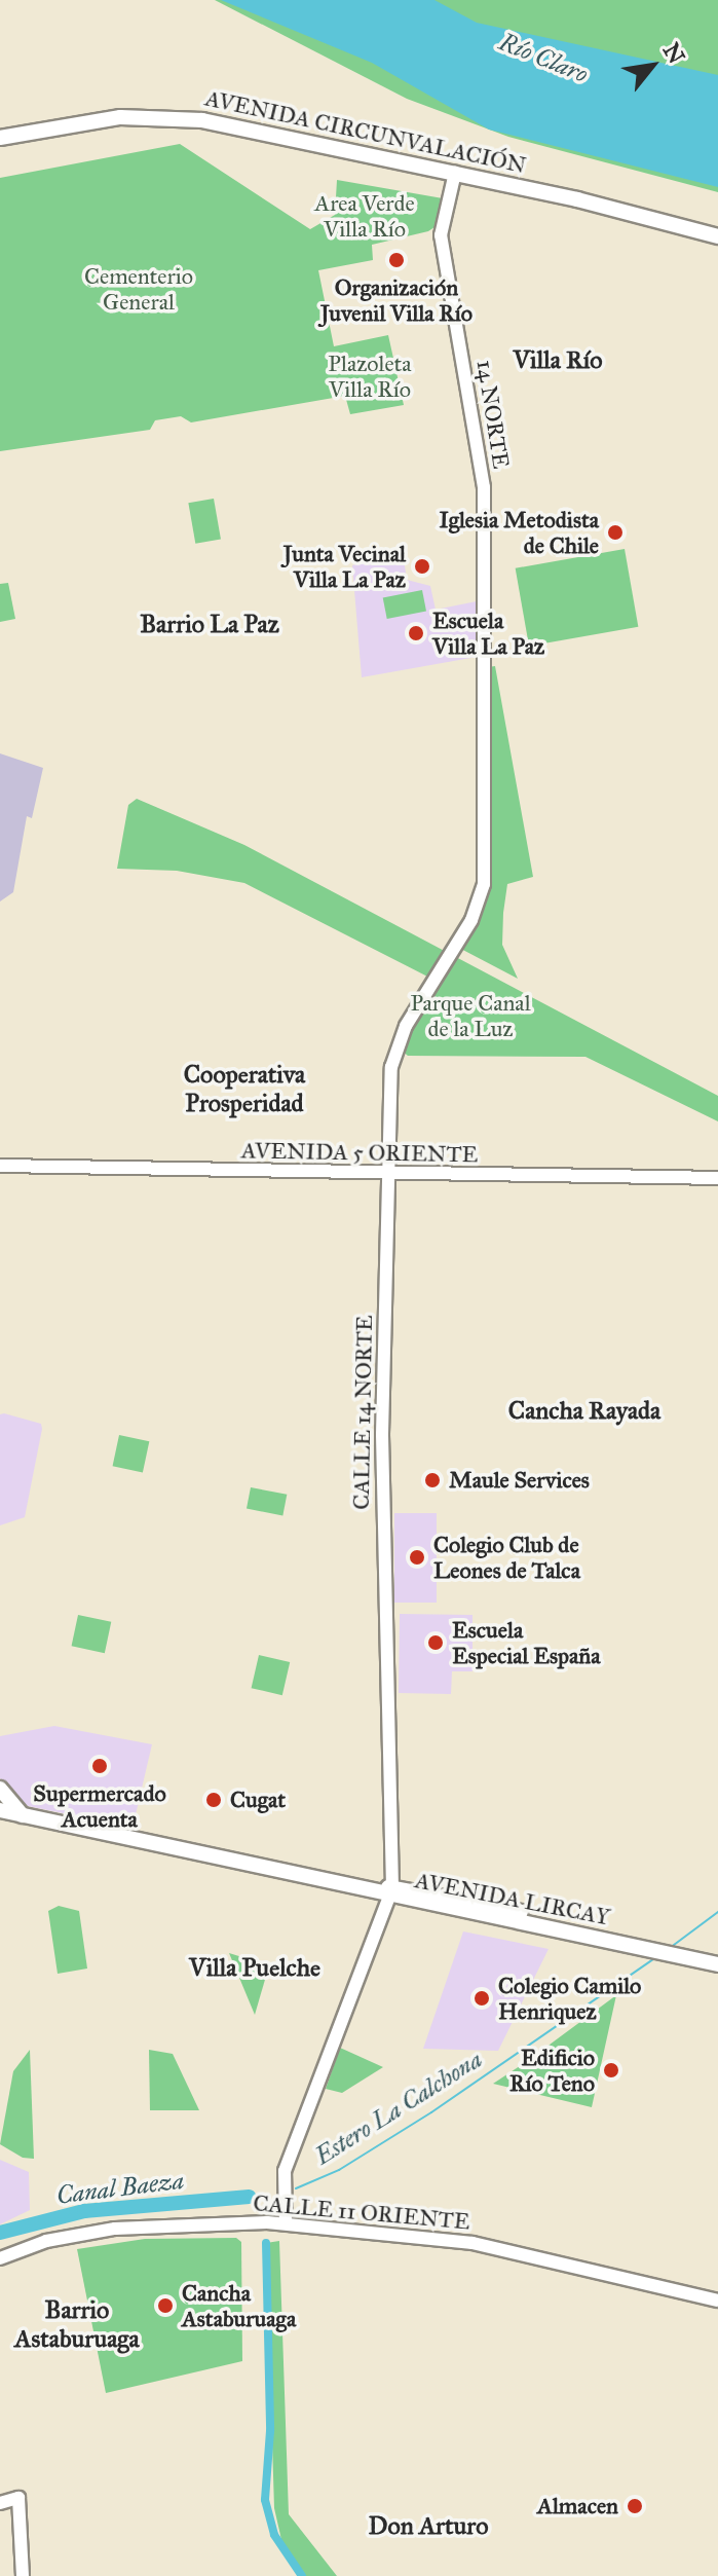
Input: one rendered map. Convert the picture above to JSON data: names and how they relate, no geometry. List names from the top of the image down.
{
  "streets": {
    "main road": ["AVENIDA CIRCUNVALACIÓN", "AVENIDA LIRCAY"],
    "street": [
      "14 NORTE",
      "AVENIDA 5 ORIENTE",
      "CALLE 14 NORTE",
      "CALLE 11 ORIENTE"
    ]
  },
  "crossings": [
    ["AVENIDA CIRCUNVALACIÓN", "14 NORTE"],
    ["14 NORTE", "CALLE 14 NORTE"],
    ["AVENIDA 5 ORIENTE", "CALLE 14 NORTE"],
    ["CALLE 14 NORTE", "AVENIDA LIRCAY"]
  ],
  "districts": [
    "Villa Río",
    "Barrio La Paz",
    "Cooperativa Prosperidad",
    "Cancha Rayada",
    "Villa Puelche",
    "Barrio Astaburuaga",
    "Don Arturo"
  ],
  "water": ["Río Claro", "Estero La Calchona", "Canal Baeza"],
  "parks": [
    "Area Verde Villa Río",
    "Cementerio General",
    "Plazoleta Villa Río",
    "Parque Canal de la Luz"
  ],
  "places": [
    "Organización Juvenil Villa Río",
    "Iglesia Metodista de Chile",
    "Junta Vecinal Villa La Paz",
    "Escuela Villa La Paz",
    "Maule Services",
    "Colegio Club de Leones de Talca",
    "Escuela Especial España",
    "Supermercado Acuenta",
    "Cugat",
    "Colegio Camilo Henriquez",
    "Edificio Río Teno",
    "Cancha Astaburuaga",
    "Almacen"
  ],
  "north": "top right"
}
